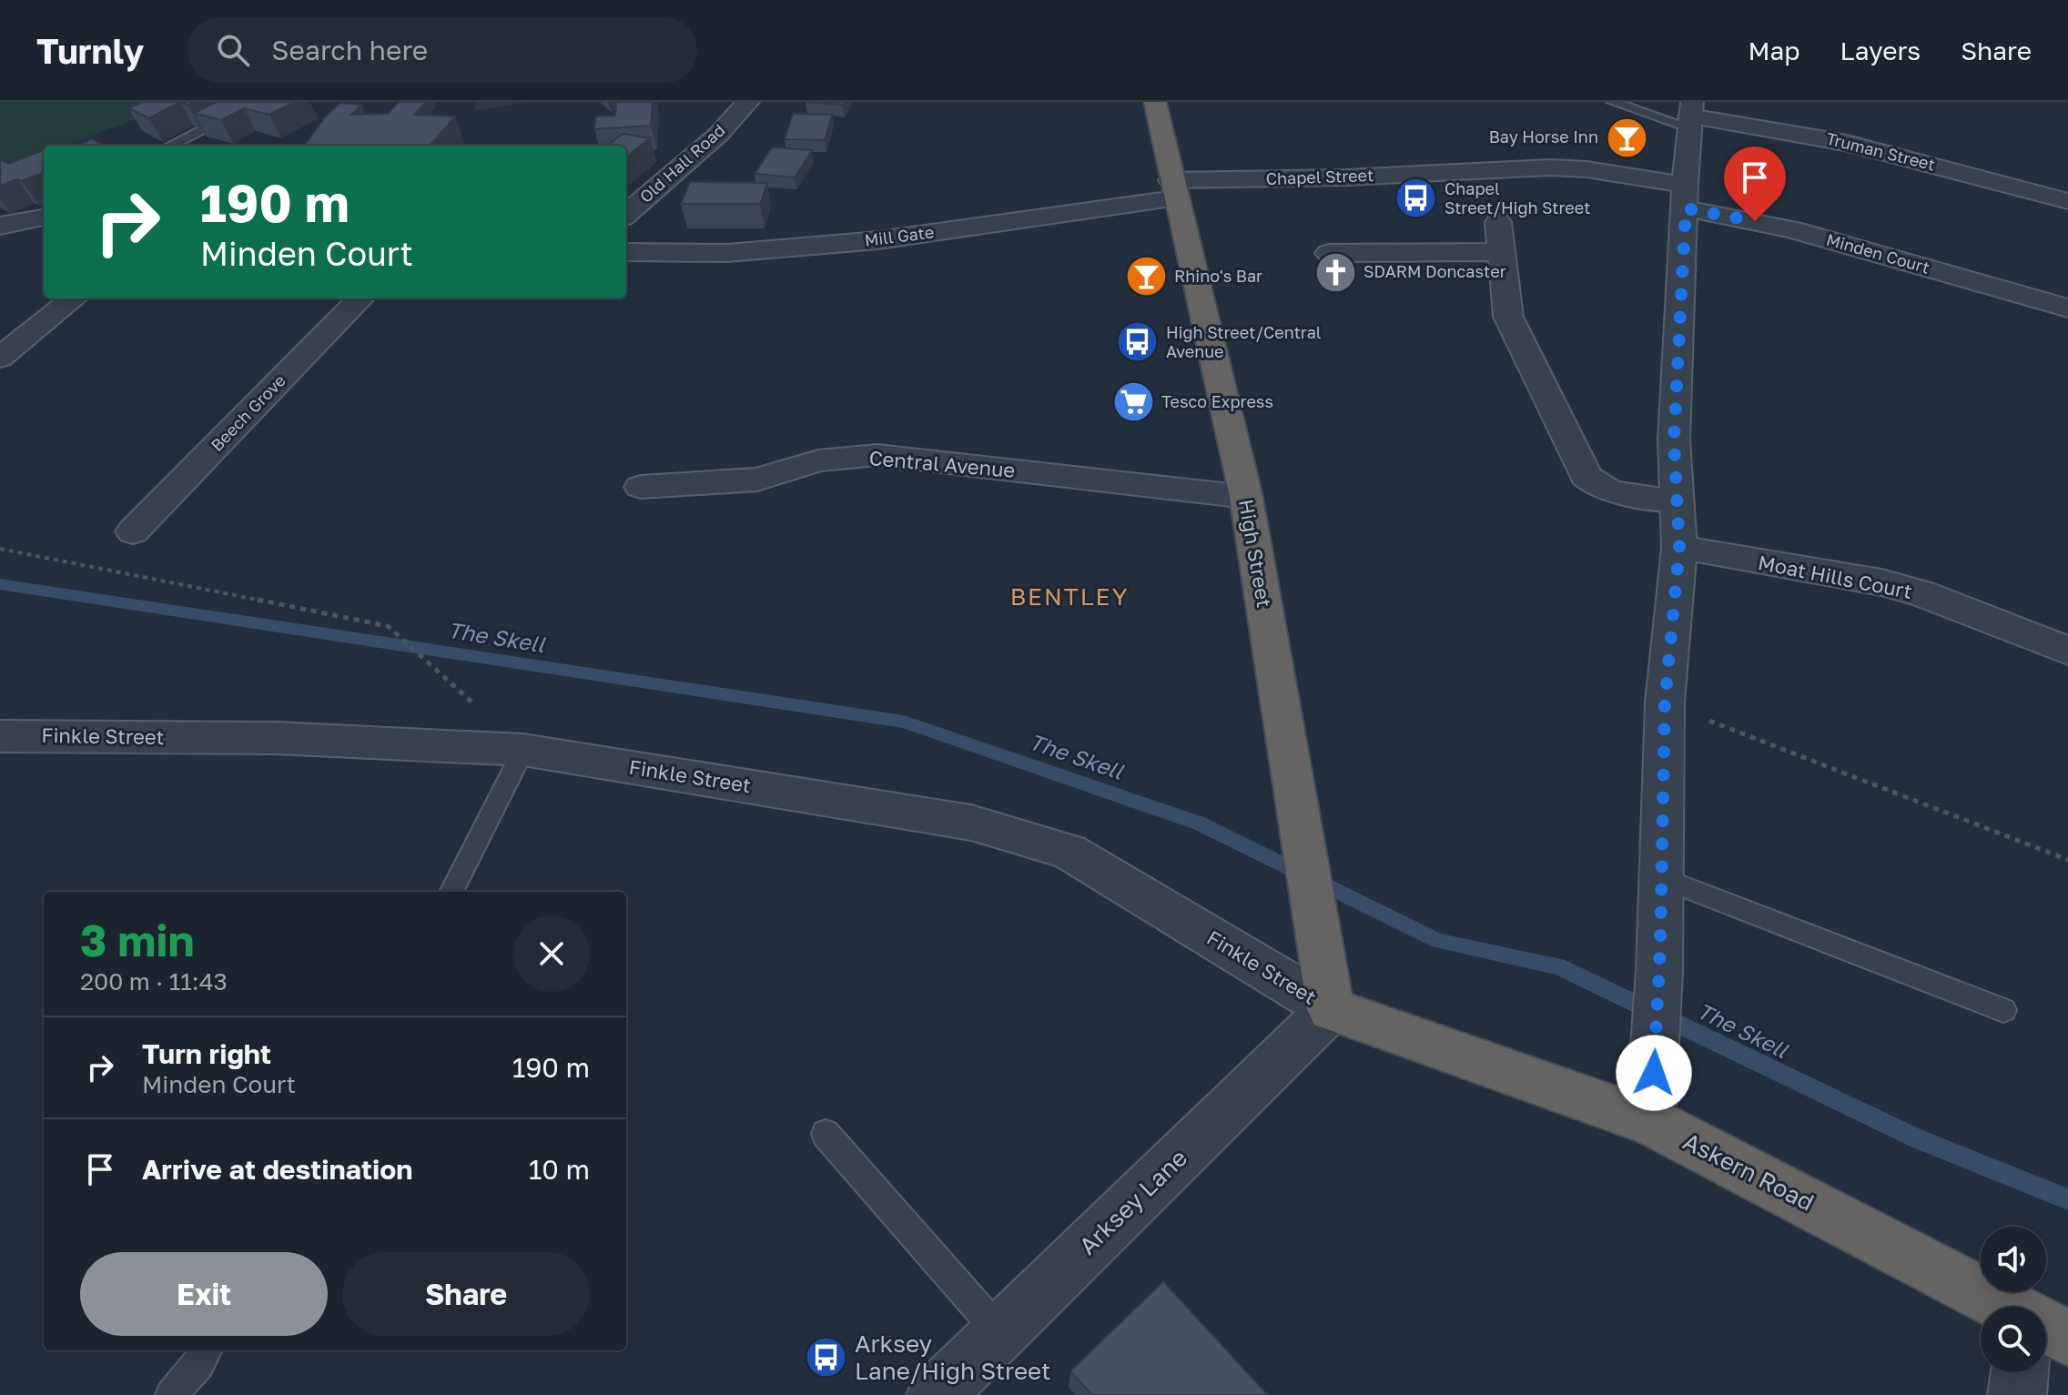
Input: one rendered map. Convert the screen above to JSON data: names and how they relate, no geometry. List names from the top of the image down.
{
  "streets": {
    "highway": ["High Street", "Askern Road"],
    "street": [
      "Truman Street",
      "Old Hall Road",
      "Chapel Street",
      "Mill Gate",
      "Minden Court",
      "Beech Grove",
      "Central Avenue",
      "Moat Hills Court",
      "Finkle Street",
      "Arksey Lane"
    ]
  },
  "crossings": [
    ["Chapel Street", "Mill Gate"],
    ["Chapel Street", "Minden Court"],
    ["Chapel Street", "High Street"],
    ["Mill Gate", "High Street"],
    ["Central Avenue", "High Street"],
    ["High Street", "Finkle Street"],
    ["High Street", "Askern Road"],
    ["High Street", "Arksey Lane"],
    ["Finkle Street", "Askern Road"],
    ["Finkle Street", "Arksey Lane"],
    ["Askern Road", "Arksey Lane"]
  ],
  "districts": ["BENTLEY"],
  "water": ["The Skell"],
  "places": {
    "bar": ["Bay Horse Inn", "Rhino's Bar"],
    "bus stop": ["Chapel Street/High Street", "High Street/Central Avenue", "Arksey Lane/High Street"],
    "church": ["SDARM Doncaster"],
    "supermarket": ["Tesco Express"]
  },
  "page": {
    "header": "Turnly",
    "search": "Search here",
    "nav": ["Map", "Layers", "Share"],
    "turn": ["190 m", "Minden Court"],
    "heading": ["3 min", "200 m · 11:43"],
    "list": [
      {
        "name": "Turn right",
        "note": "Minden Court",
        "value": "190 m"
      },
      {
        "name": "Arrive at destination",
        "value": "10 m"
      }
    ],
    "buttons": ["Exit", "Share"]
  }
}
